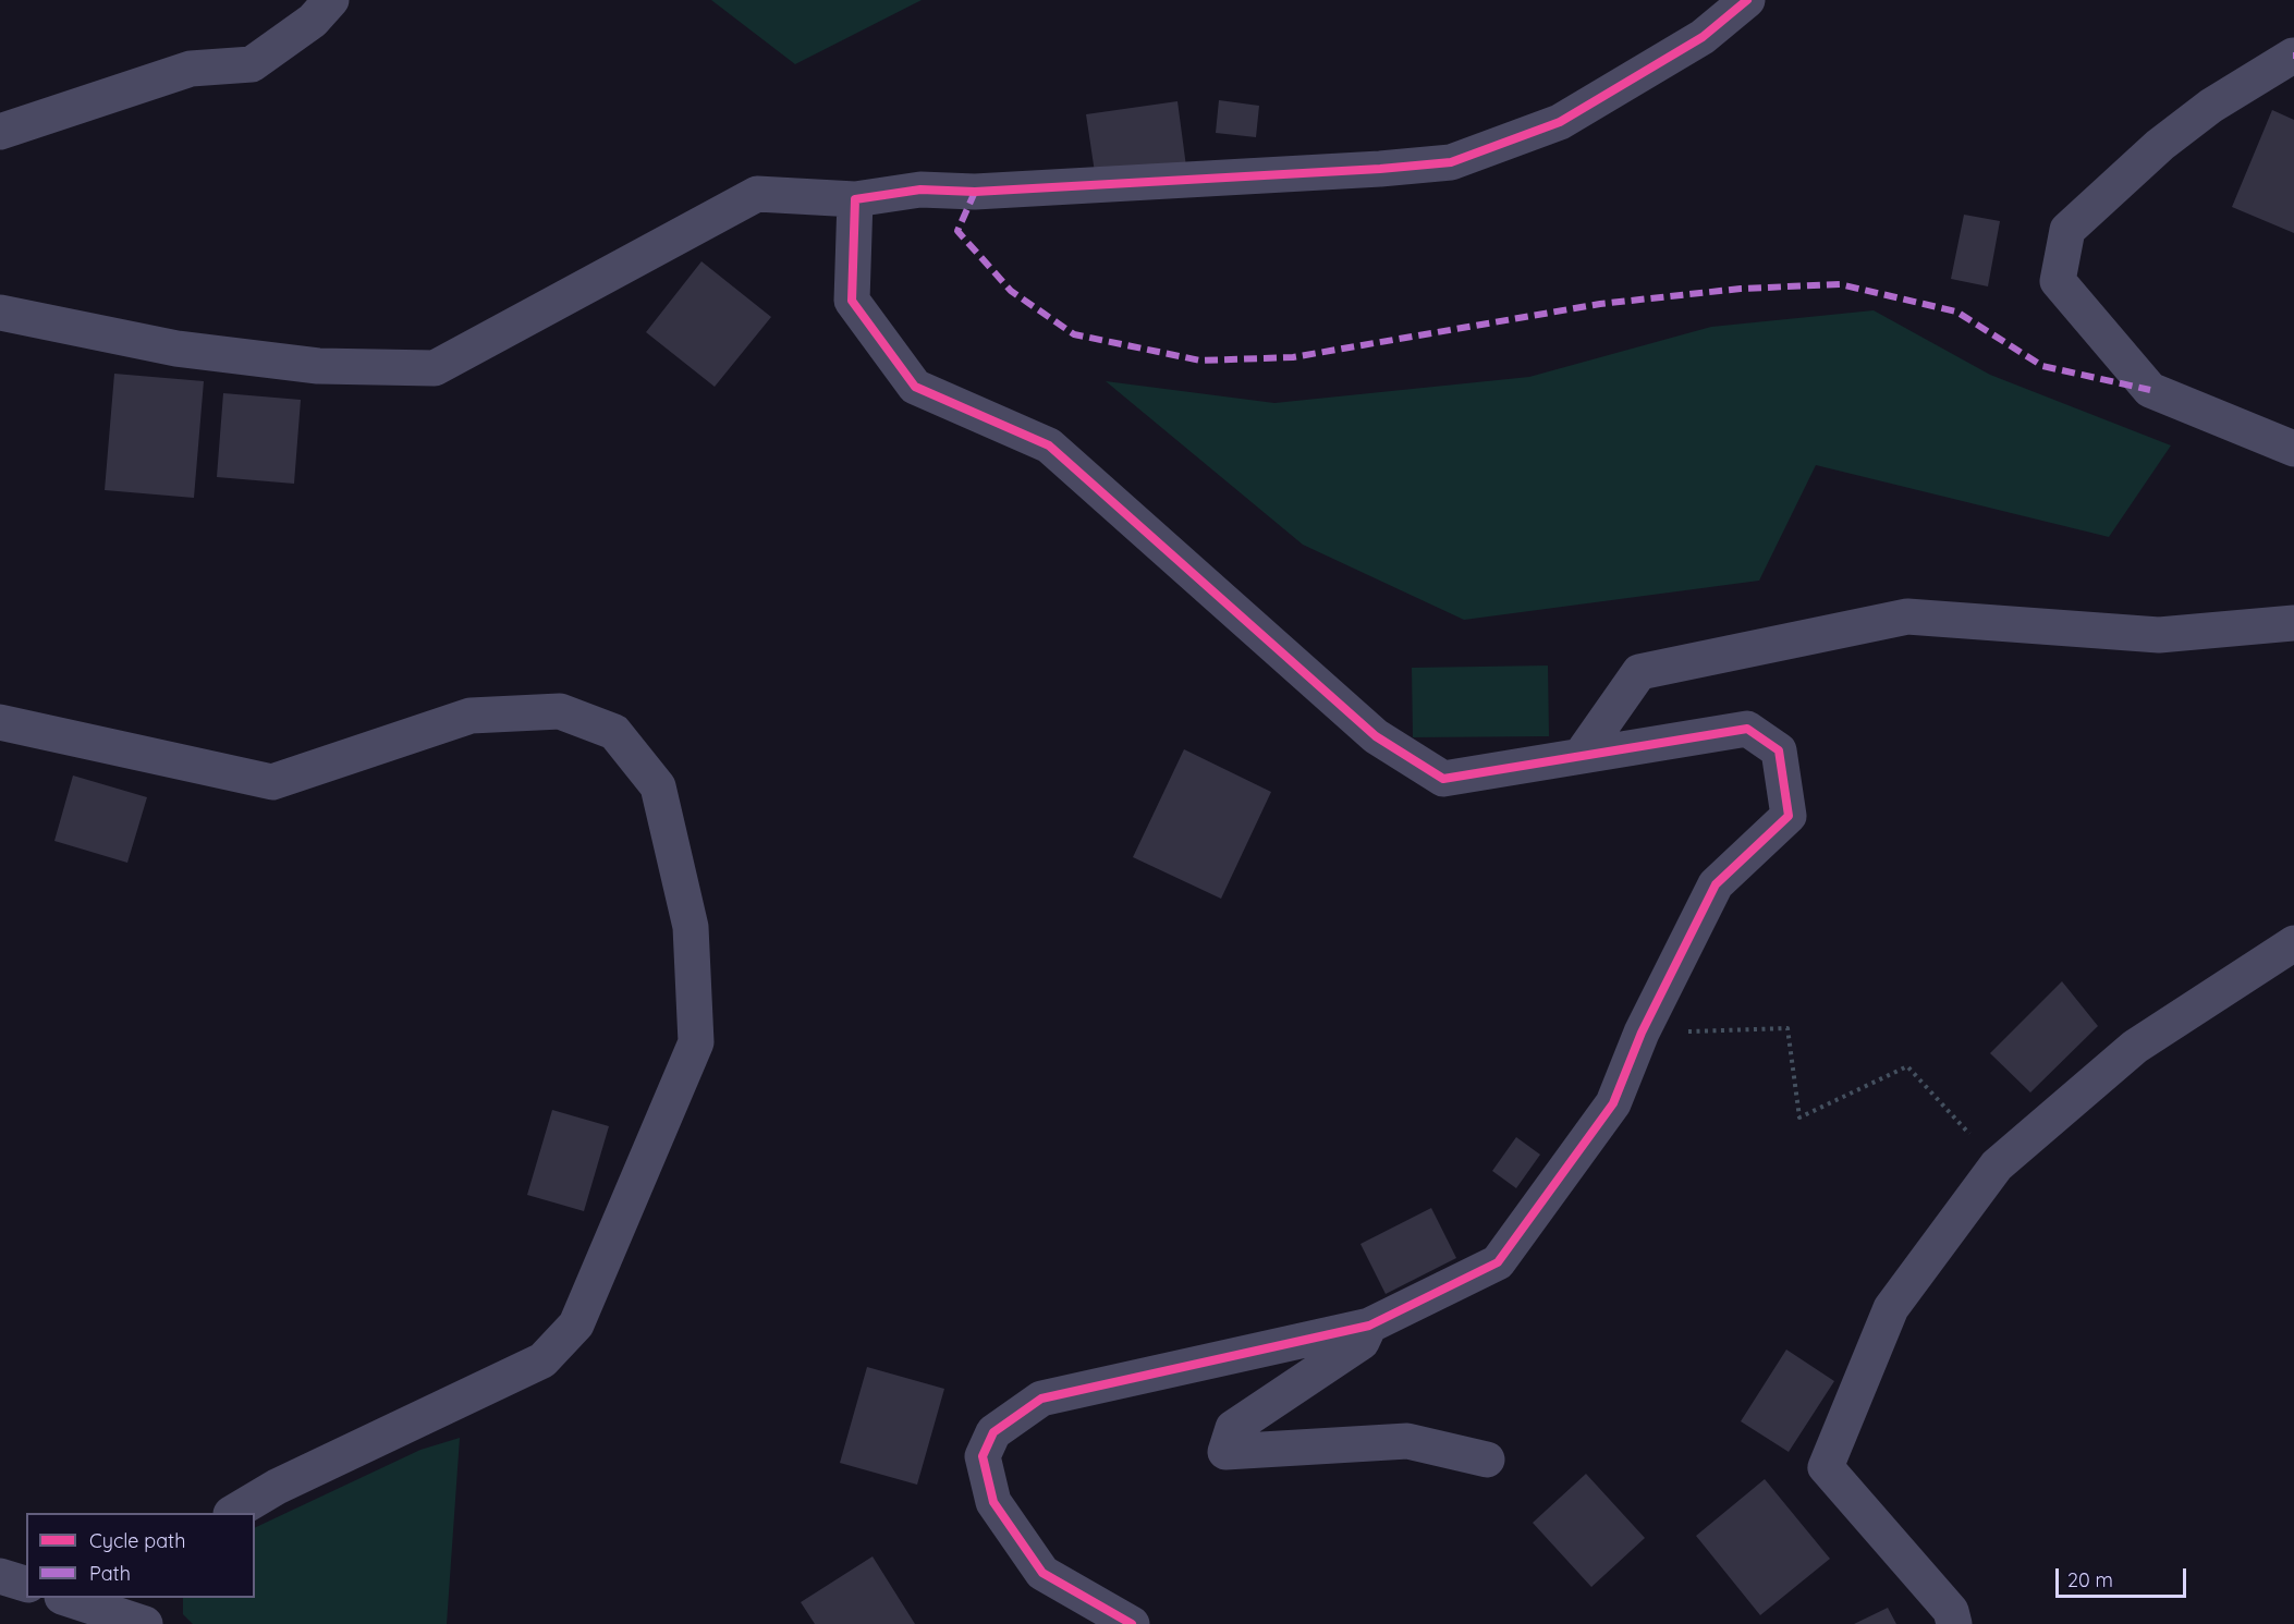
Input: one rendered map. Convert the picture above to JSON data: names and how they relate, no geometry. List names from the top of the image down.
{
  "legend": ["Cycle path", "Path"],
  "scale_bar": "20 m"
}
